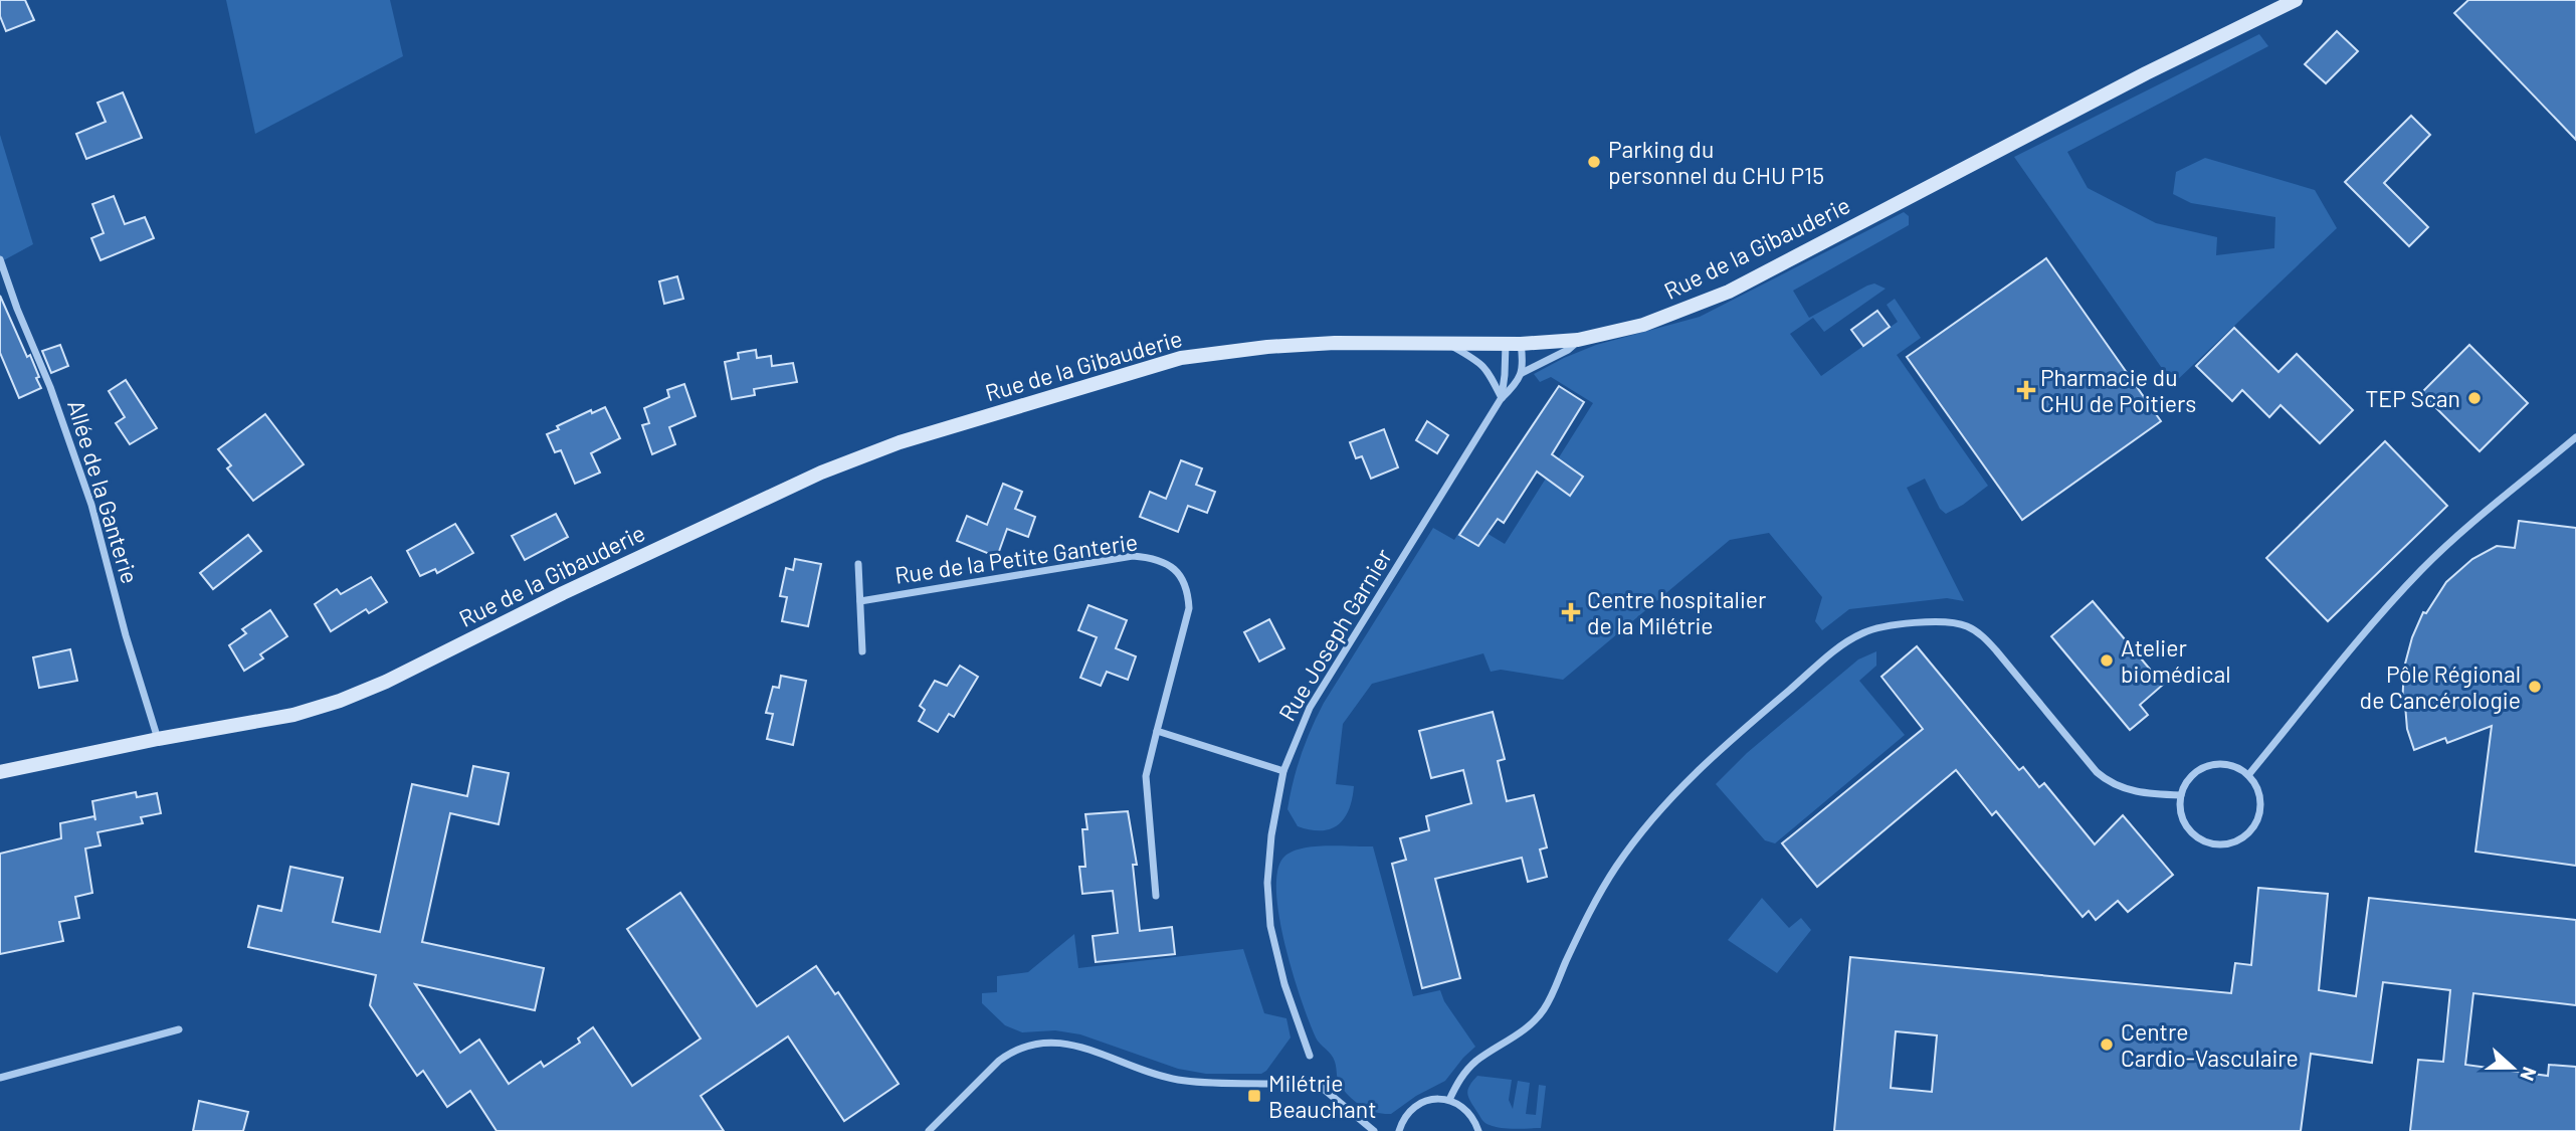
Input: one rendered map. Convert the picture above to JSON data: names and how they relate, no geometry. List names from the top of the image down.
{
  "streets": {
    "street": [
      "Rue de la Gibauderie",
      "Allée de la Ganterie",
      "Rue de la Petite Ganterie",
      "Rue Joseph Garnier"
    ]
  },
  "crossings": [
    ["Rue de la Gibauderie", "Allée de la Ganterie"]
  ],
  "places": {
    "other": [
      "Parking du personnel du CHU P15",
      "TEP Scan",
      "Atelier biomédical",
      "Pôle Régional de Cancérologie",
      "Centre Cardio-Vasculaire"
    ],
    "health": ["Pharmacie du CHU de Poitiers", "Centre hospitalier de la Milétrie"],
    "transit": ["Milétrie Beauchant"]
  },
  "north": "right"
}
